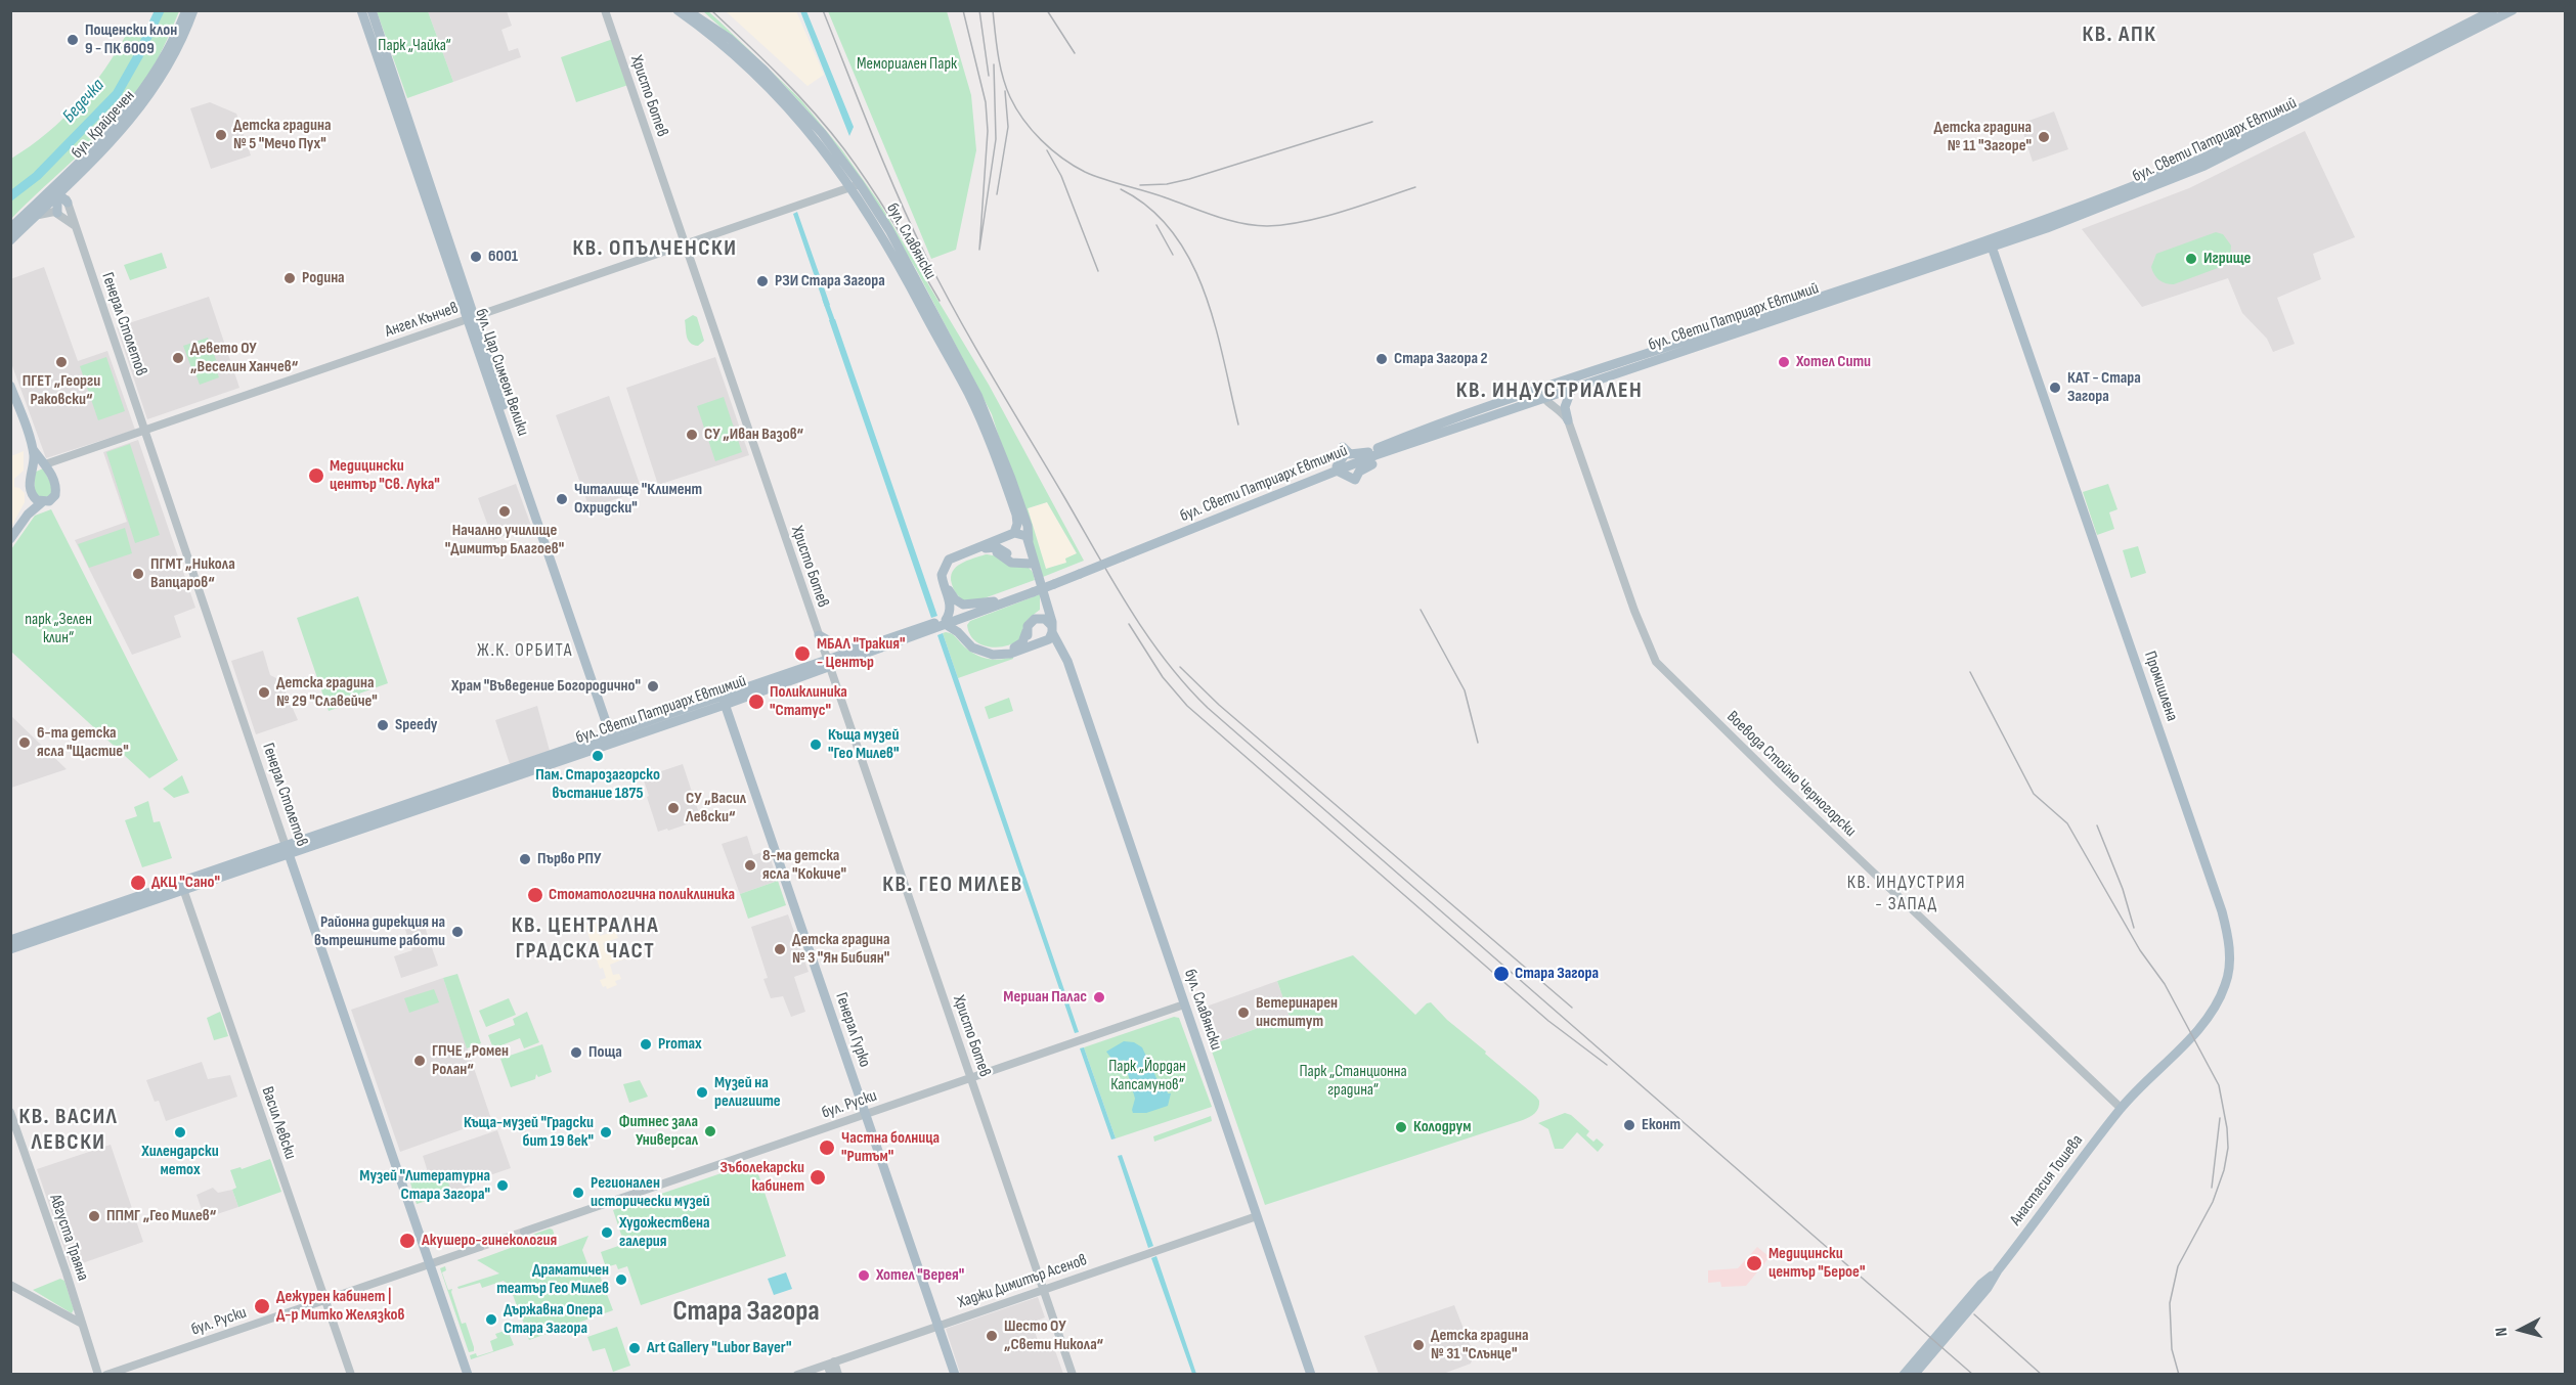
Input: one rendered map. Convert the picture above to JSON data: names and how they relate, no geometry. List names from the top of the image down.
{
  "streets": {
    "main road": [
      "бул. Крайречен",
      "бул. Свети Патриарх Евтимий",
      "бул. Славянски",
      "Генерал Столетов",
      "бул. Цар Симеон Велики",
      "Промишлена",
      "Генерал Гурко",
      "Анастасия Тошева"
    ],
    "street": [
      "Христо Ботев",
      "Ангел Кънчев",
      "Воевода Стойно Черногорски",
      "бул. Руски",
      "Васил Левски",
      "Августа Траяна",
      "Хаджи Димитър Асенов"
    ]
  },
  "crossings": [
    ["Христо Ботев", "бул. Свети Патриарх Евтимий"],
    ["Христо Ботев", "Ангел Кънчев"],
    ["Христо Ботев", "бул. Руски"],
    ["Христо Ботев", "Хаджи Димитър Асенов"],
    ["бул. Крайречен", "Генерал Столетов"],
    ["бул. Свети Патриарх Евтимий", "Генерал Столетов"],
    ["бул. Свети Патриарх Евтимий", "бул. Цар Симеон Велики"],
    ["бул. Свети Патриарх Евтимий", "Промишлена"],
    ["бул. Свети Патриарх Евтимий", "Воевода Стойно Черногорски"],
    ["бул. Свети Патриарх Евтимий", "Генерал Гурко"],
    ["бул. Свети Патриарх Евтимий", "Васил Левски"],
    ["бул. Славянски", "Ангел Кънчев"],
    ["бул. Славянски", "бул. Руски"],
    ["бул. Славянски", "Хаджи Димитър Асенов"],
    ["Ангел Кънчев", "Генерал Столетов"],
    ["Ангел Кънчев", "бул. Цар Симеон Велики"],
    ["Генерал Столетов", "бул. Руски"],
    ["Промишлена", "Воевода Стойно Черногорски"],
    ["Промишлена", "Анастасия Тошева"],
    ["Воевода Стойно Черногорски", "Анастасия Тошева"],
    ["Генерал Гурко", "бул. Руски"],
    ["Генерал Гурко", "Хаджи Димитър Асенов"],
    ["бул. Руски", "Васил Левски"]
  ],
  "districts": [
    "КВ. АПК",
    "КВ. ОПЪЛЧЕНСКИ",
    "КВ. ИНДУСТРИАЛЕН",
    "Ж.К. ОРБИТА",
    "КВ. ИНДУСТРИЯ - ЗАПАД",
    "КВ. ГЕО МИЛЕВ",
    "КВ. ЦЕНТРАЛНА ГРАДСКА ЧАСТ",
    "КВ. ВАСИЛ ЛЕВСКИ",
    "Стара Загора"
  ],
  "water": ["Бедечка"],
  "parks": [
    "Парк „Чайка“",
    "Мемориален Парк",
    "парк „Зелен клин“",
    "Парк „Йордан Капсамунов“",
    "Парк „Станционна градина“"
  ],
  "places": [
    "Пощенски клон 9 - ПК 6009",
    "Детска градина № 5 \"Мечо Пух\"",
    "Детска градина № 11 \"Загоре\"",
    "6001",
    "Игрище",
    "Родина",
    "РЗИ Стара Загора",
    "Девето ОУ „Веселин Ханчев“",
    "Стара Загора 2",
    "ПГЕТ „Георги Раковски“",
    "Хотел Сити",
    "КАТ - Стара Загора",
    "СУ „Иван Вазов“",
    "Медицински център \"Св. Лука\"",
    "Читалище \"Климент Охридски\"",
    "Начално училище \"Димитър Благоев\"",
    "ПГМТ „Никола Вапцаров“",
    "МБАЛ \"Тракия\" - Център",
    "Храм \"Въведение Богородично\"",
    "Детска градина № 29 \"Славейче\"",
    "Поликлиника \"Статус\"",
    "Speedy",
    "6-та детска ясла \"Щастие\"",
    "Къща музей \"Гео Милев\"",
    "Пам. Старозагорско въстание 1875",
    "СУ „Васил Левски“",
    "Първо РПУ",
    "8-ма детска ясла \"Кокиче\"",
    "ДКЦ \"Сано\"",
    "Стоматологична поликлиника",
    "Районна дирекция на вътрешните работи",
    "Детска градина № 3 \"Ян Бибиян\"",
    "Стара Загора",
    "Мериан Палас",
    "Ветеринарен институт",
    "Promax",
    "Поща",
    "ГПЧЕ „Ромен Ролан“",
    "Музей на религиите",
    "Еконт",
    "Колодрум",
    "Фитнес зала Универсал",
    "Хилендарски метох",
    "Къща-музей \"Градски бит 19 век\"",
    "Частна болница \"Ритъм\"",
    "Зъболекарски кабинет",
    "Музей \"Литературна Стара Загора\"",
    "Регионален исторически музей",
    "ППМГ „Гео Милев“",
    "Художествена галерия",
    "Акушеро-гинекология",
    "Медицински център \"Берое\"",
    "Хотел \"Верея\"",
    "Драматичен театър Гео Милев",
    "Дежурен кабинет | Д-р Митко Желязков",
    "Държавна Опера Стара Загора",
    "Шесто ОУ „Свети Никола“",
    "Детска градина № 31 \"Слънце\"",
    "Art Gallery \"Lubor Bayer\""
  ],
  "north": "left"
}
